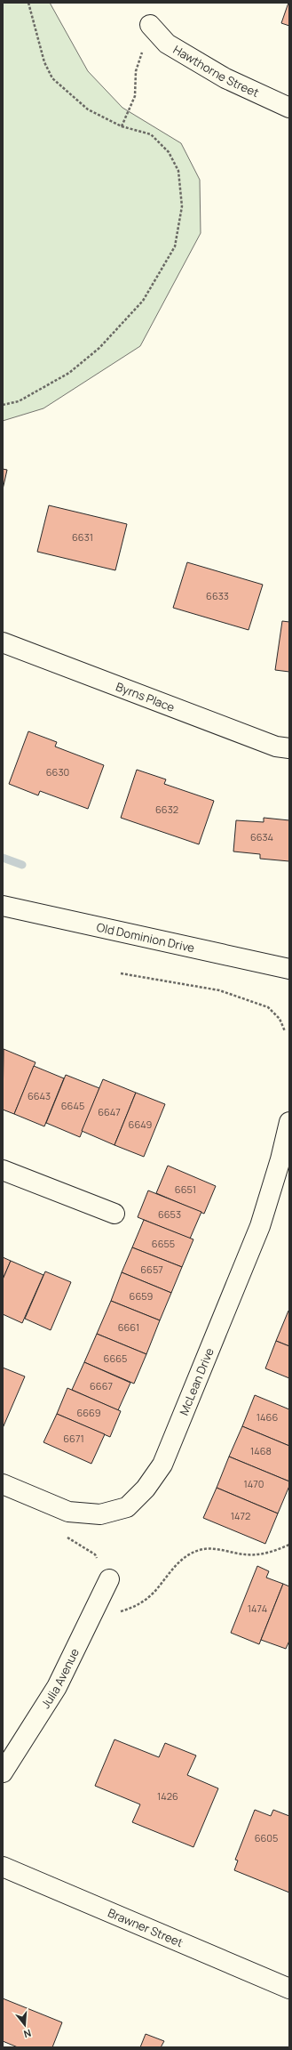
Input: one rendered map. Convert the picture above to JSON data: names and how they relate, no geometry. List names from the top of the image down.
{
  "streets": {
    "street": [
      "Hawthorne Street",
      "Byrns Place",
      "Old Dominion Drive",
      "McLean Drive",
      "Julia Avenue",
      "Brawner Street"
    ]
  },
  "house_numbers": [
    "6631",
    "6633",
    "6630",
    "6632",
    "6634",
    "6643",
    "6645",
    "6647",
    "6649",
    "6651",
    "6653",
    "6655",
    "6657",
    "6659",
    "6661",
    "6665",
    "6667",
    "6669",
    "1466",
    "6671",
    "1468",
    "1470",
    "1472",
    "1474",
    "1426",
    "6605"
  ],
  "north": "bottom"
}
